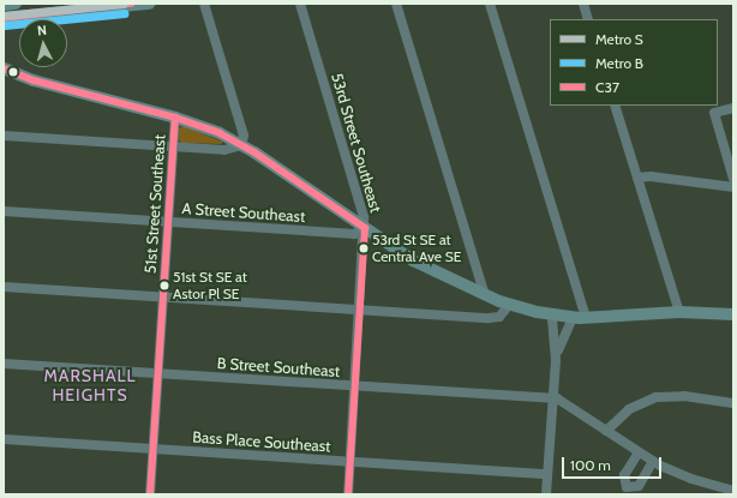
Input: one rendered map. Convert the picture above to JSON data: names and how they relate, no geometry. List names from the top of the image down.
{
  "streets": {
    "street": [
      "53rd Street Southeast",
      "51st Street Southeast",
      "A Street Southeast",
      "B Street Southeast",
      "Bass Place Southeast"
    ]
  },
  "crossings": [
    ["53rd Street Southeast", "A Street Southeast"],
    ["53rd Street Southeast", "B Street Southeast"],
    ["53rd Street Southeast", "Bass Place Southeast"],
    ["51st Street Southeast", "A Street Southeast"],
    ["51st Street Southeast", "B Street Southeast"],
    ["51st Street Southeast", "Bass Place Southeast"]
  ],
  "districts": ["MARSHALL HEIGHTS"],
  "places": ["53rd St SE at Central Ave SE", "51st St SE at Astor Pl SE"],
  "lines": ["metro line S", "transit line C37", "metro line B"],
  "legend": ["Metro S", "Metro B", "C37"],
  "scale_bar": "100 m",
  "north": "top"
}
